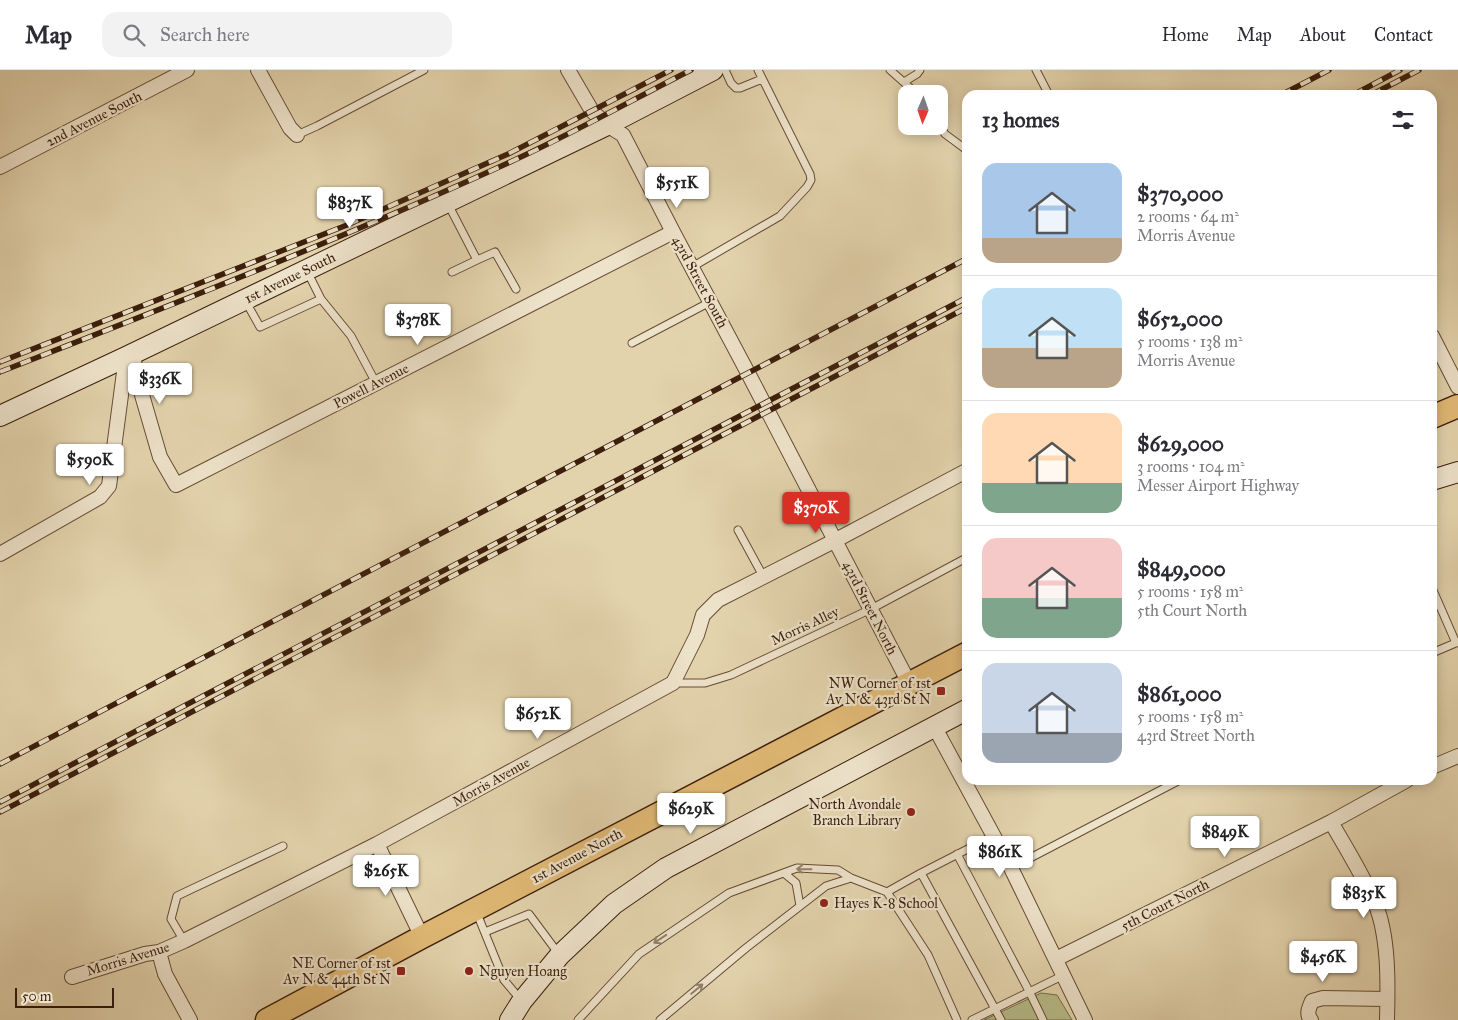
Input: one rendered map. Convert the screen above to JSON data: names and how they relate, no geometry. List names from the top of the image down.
{
  "streets": {
    "main road": ["1st Avenue North"],
    "street": [
      "2nd Avenue South",
      "1st Avenue South",
      "43rd Street South",
      "Powell Avenue",
      "43rd Street North",
      "Morris Avenue",
      "5th Court North"
    ],
    "lane": ["Morris Alley"]
  },
  "crossings": [
    ["1st Avenue South", "43rd Street South"],
    ["1st Avenue South", "Powell Avenue"],
    ["43rd Street South", "Powell Avenue"],
    ["43rd Street South", "43rd Street North"],
    ["43rd Street North", "Morris Alley"],
    ["43rd Street North", "1st Avenue North"],
    ["Morris Alley", "Morris Avenue"]
  ],
  "places": {
    "transit": ["NW Corner of 1st Av N & 43rd St N", "NE Corner of 1st Av N & 44th St N"],
    "other": ["North Avondale Branch Library", "Hayes K-8 School", "Nguyen Hoang"]
  },
  "scale_bar": "50 m",
  "north": "bottom",
  "page": {
    "header": "Map",
    "search": "Search here",
    "nav": [
      "Home",
      "Map",
      "About",
      "Contact"
    ],
    "heading": "13 homes",
    "list": [
      {
        "name": "$370,000",
        "note": "2 rooms · 64 m² · Morris Avenue"
      },
      {
        "name": "$652,000",
        "note": "5 rooms · 138 m² · Morris Avenue"
      },
      {
        "name": "$629,000",
        "note": "3 rooms · 104 m² · Messer Airport Highway"
      },
      {
        "name": "$849,000",
        "note": "5 rooms · 158 m² · 5th Court North"
      },
      {
        "name": "$861,000",
        "note": "5 rooms · 158 m² · 43rd Street North"
      }
    ],
    "price": [
      "$551K",
      "$837K",
      "$378K",
      "$336K",
      "$590K",
      "$370K",
      "$652K",
      "$629K",
      "$849K",
      "$861K",
      "$265K",
      "$835K",
      "$456K"
    ],
    "scale": "50 m"
  }
}
